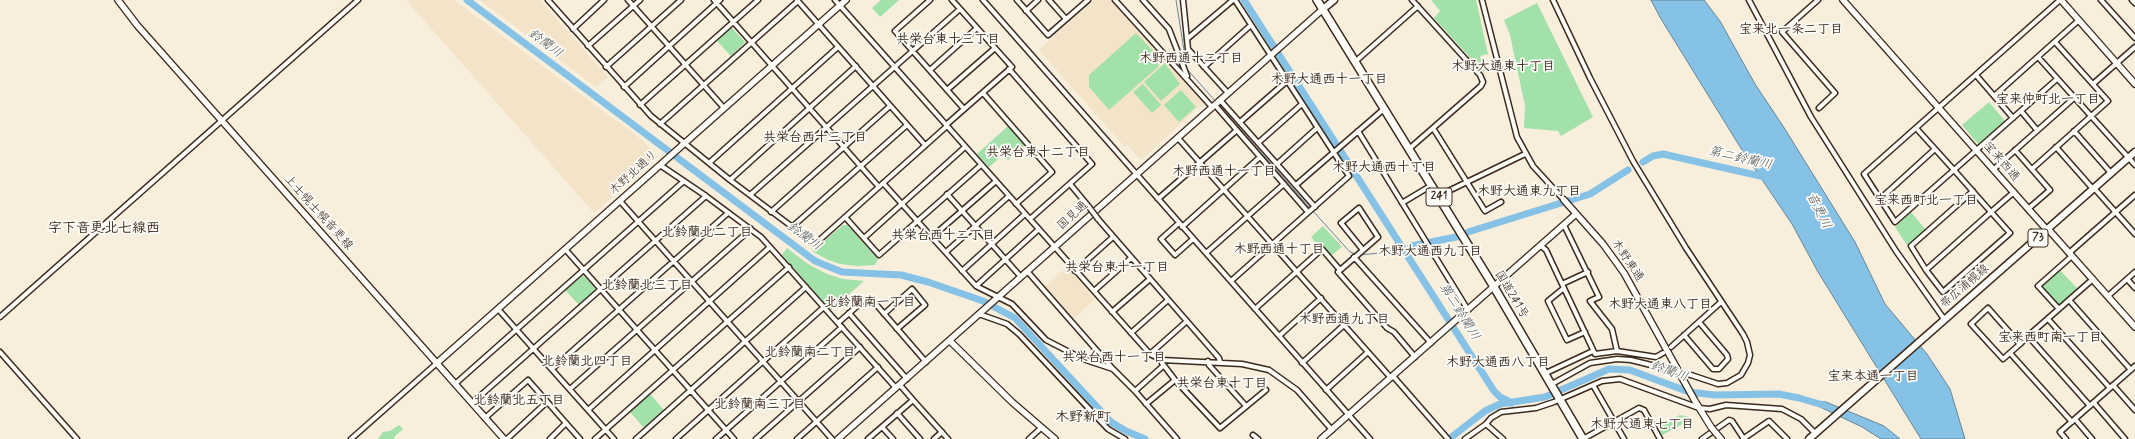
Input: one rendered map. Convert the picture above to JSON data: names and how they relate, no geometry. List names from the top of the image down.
{
  "streets": {
    "highway": ["241", "国道241号"],
    "main road": ["73", "帯広浦幌線"],
    "street": [
      "宝来西通",
      "木野北通り",
      "上士幌士幌音更線",
      "国見通",
      "木野東通"
    ]
  },
  "crossings": [
    ["宝来西通", "帯広浦幌線"],
    ["木野北通り", "上士幌士幌音更線"],
    ["国見通", "国道241号"]
  ],
  "districts": [
    "宝来北一条二丁目",
    "共栄台東十三丁目",
    "木野西通十二丁目",
    "木野大通東十丁目",
    "木野大通西十一丁目",
    "宝来仲町北一丁目",
    "共栄台西十三丁目",
    "共栄台東十二丁目",
    "木野大通西十丁目",
    "木野西通十一丁目",
    "木野大通東九丁目",
    "宝来西町北一丁目",
    "字下音更北七線西",
    "北鈴蘭北二丁目",
    "共栄台西十二丁目",
    "木野西通十丁目",
    "木野大通西九丁目",
    "共栄台東十一丁目",
    "北鈴蘭北三丁目",
    "北鈴蘭南一丁目",
    "木野大通東八丁目",
    "木野西通九丁目",
    "宝来西町南一丁目",
    "北鈴蘭南二丁目",
    "共栄台西十一丁目",
    "北鈴蘭北四丁目",
    "木野大通西八丁目",
    "宝来本通一丁目",
    "共栄台東十丁目",
    "北鈴蘭北五丁目",
    "北鈴蘭南三丁目",
    "木野新町",
    "木野大通東七丁目"
  ],
  "water": ["鈴蘭川", "第二鈴蘭川", "音更川"]
}
